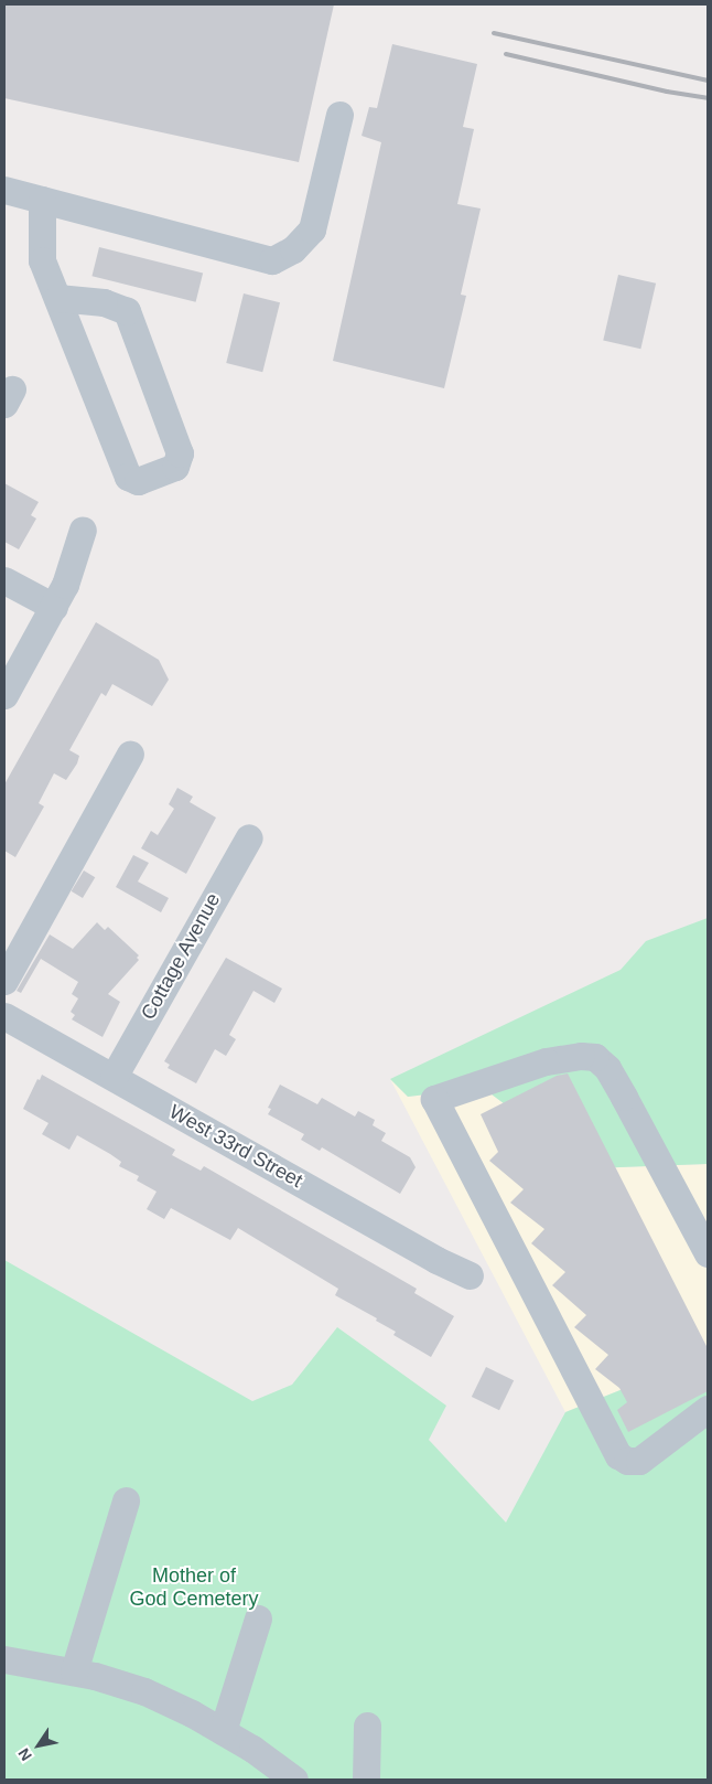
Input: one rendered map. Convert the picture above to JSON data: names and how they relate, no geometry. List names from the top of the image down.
{
  "streets": {
    "street": ["Cottage Avenue", "West 33rd Street"]
  },
  "crossings": [
    ["Cottage Avenue", "West 33rd Street"]
  ],
  "parks": ["Mother of God Cemetery"],
  "north": "bottom left"
}
